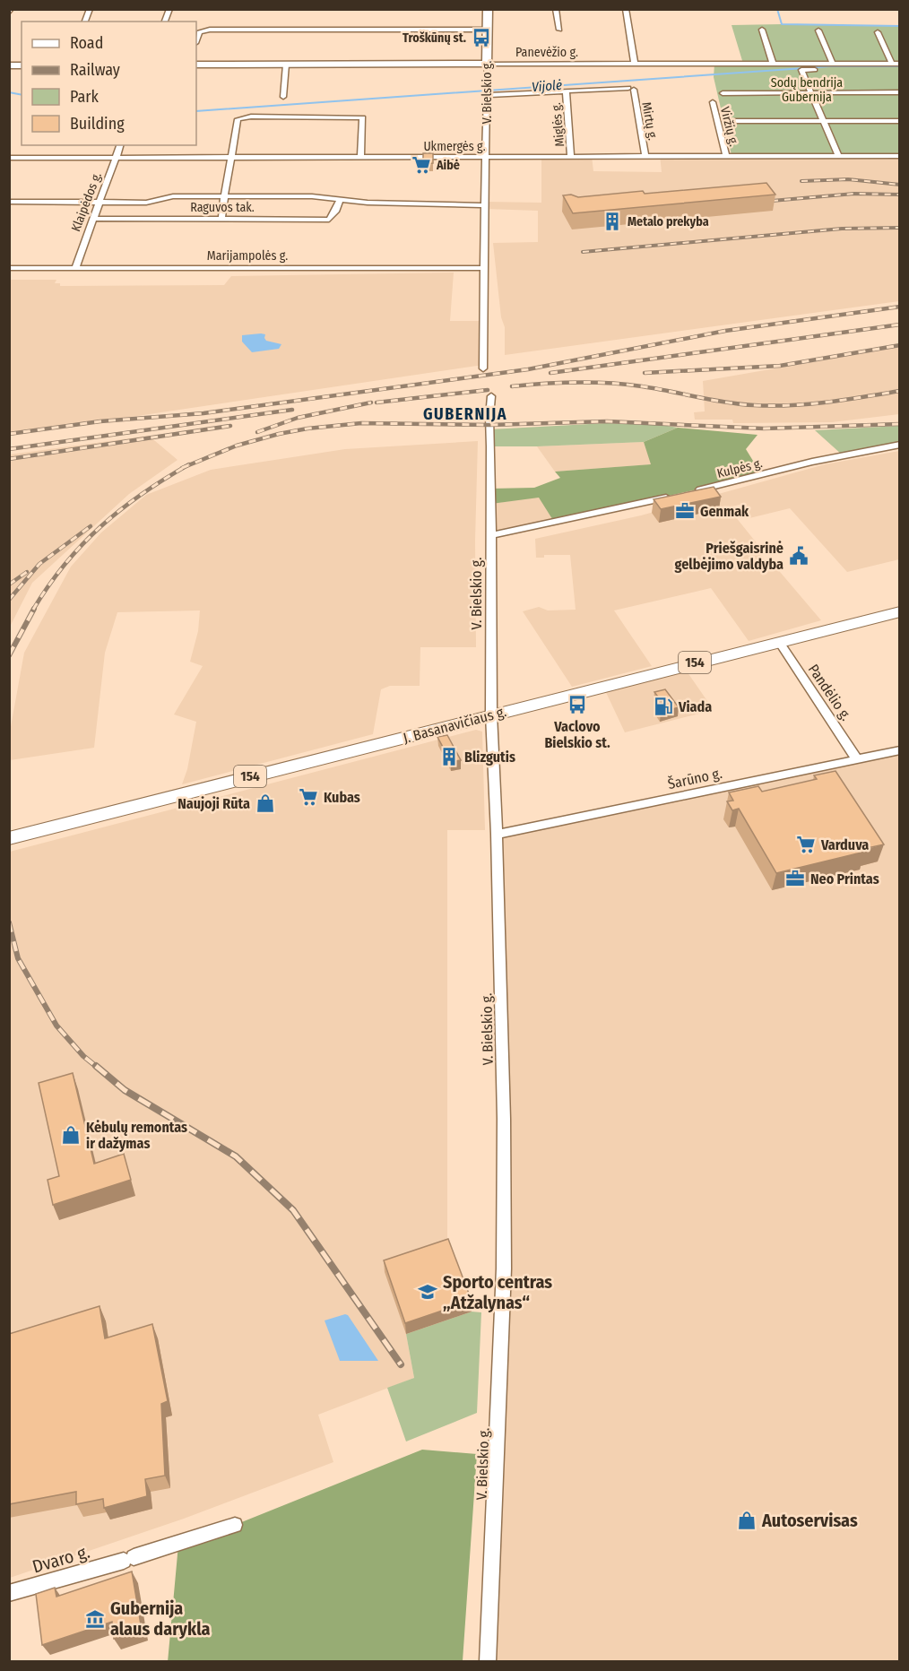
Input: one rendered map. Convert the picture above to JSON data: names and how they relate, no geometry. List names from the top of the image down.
{
  "streets": {
    "main road": ["154", "J. Basanavičiaus g."],
    "street": [
      "Panevėžio g.",
      "V. Bielskio g.",
      "Mirtų g.",
      "Miglės g.",
      "Viržių g.",
      "Ukmergės g.",
      "Klaipėdos g.",
      "Raguvos tak.",
      "Marijampolės g.",
      "Kulpės g.",
      "Pandėlio g.",
      "Šarūno g.",
      "Dvaro g."
    ]
  },
  "crossings": [
    ["Panevėžio g.", "V. Bielskio g."],
    ["V. Bielskio g.", "Ukmergės g."],
    ["V. Bielskio g.", "Raguvos tak."],
    ["V. Bielskio g.", "Marijampolės g."],
    ["V. Bielskio g.", "J. Basanavičiaus g."],
    ["V. Bielskio g.", "Šarūno g."],
    ["Mirtų g.", "Miglės g."],
    ["Mirtų g.", "Ukmergės g."],
    ["Miglės g.", "Ukmergės g."],
    ["Viržių g.", "Ukmergės g."],
    ["Ukmergės g.", "Klaipėdos g."],
    ["Klaipėdos g.", "Raguvos tak."],
    ["Klaipėdos g.", "Marijampolės g."],
    ["Pandėlio g.", "J. Basanavičiaus g."],
    ["Pandėlio g.", "Šarūno g."]
  ],
  "districts": ["GUBERNIJA"],
  "water": ["Vijolė"],
  "parks": ["Sodų bendrija Gubernija"],
  "places": {
    "bus stop": ["Troškūnų st.", "Vaclovo Bielskio st."],
    "supermarket": ["Aibė", "Kubas", "Varduva"],
    "building": ["Metalo prekyba", "Blizgutis"],
    "office": ["Genmak", "Neo Printas"],
    "public building": ["Priešgaisrinė gelbėjimo valdyba"],
    "fuel station": ["Viada"],
    "shop": ["Naujoji Rūta", "Kėbulų remontas ir dažymas", "Autoservisas"],
    "school or university": ["Sporto centras „Atžalynas“"],
    "museum": ["Gubernija alaus darykla"]
  },
  "legend": [
    "Road",
    "Railway",
    "Park",
    "Building"
  ]
}
